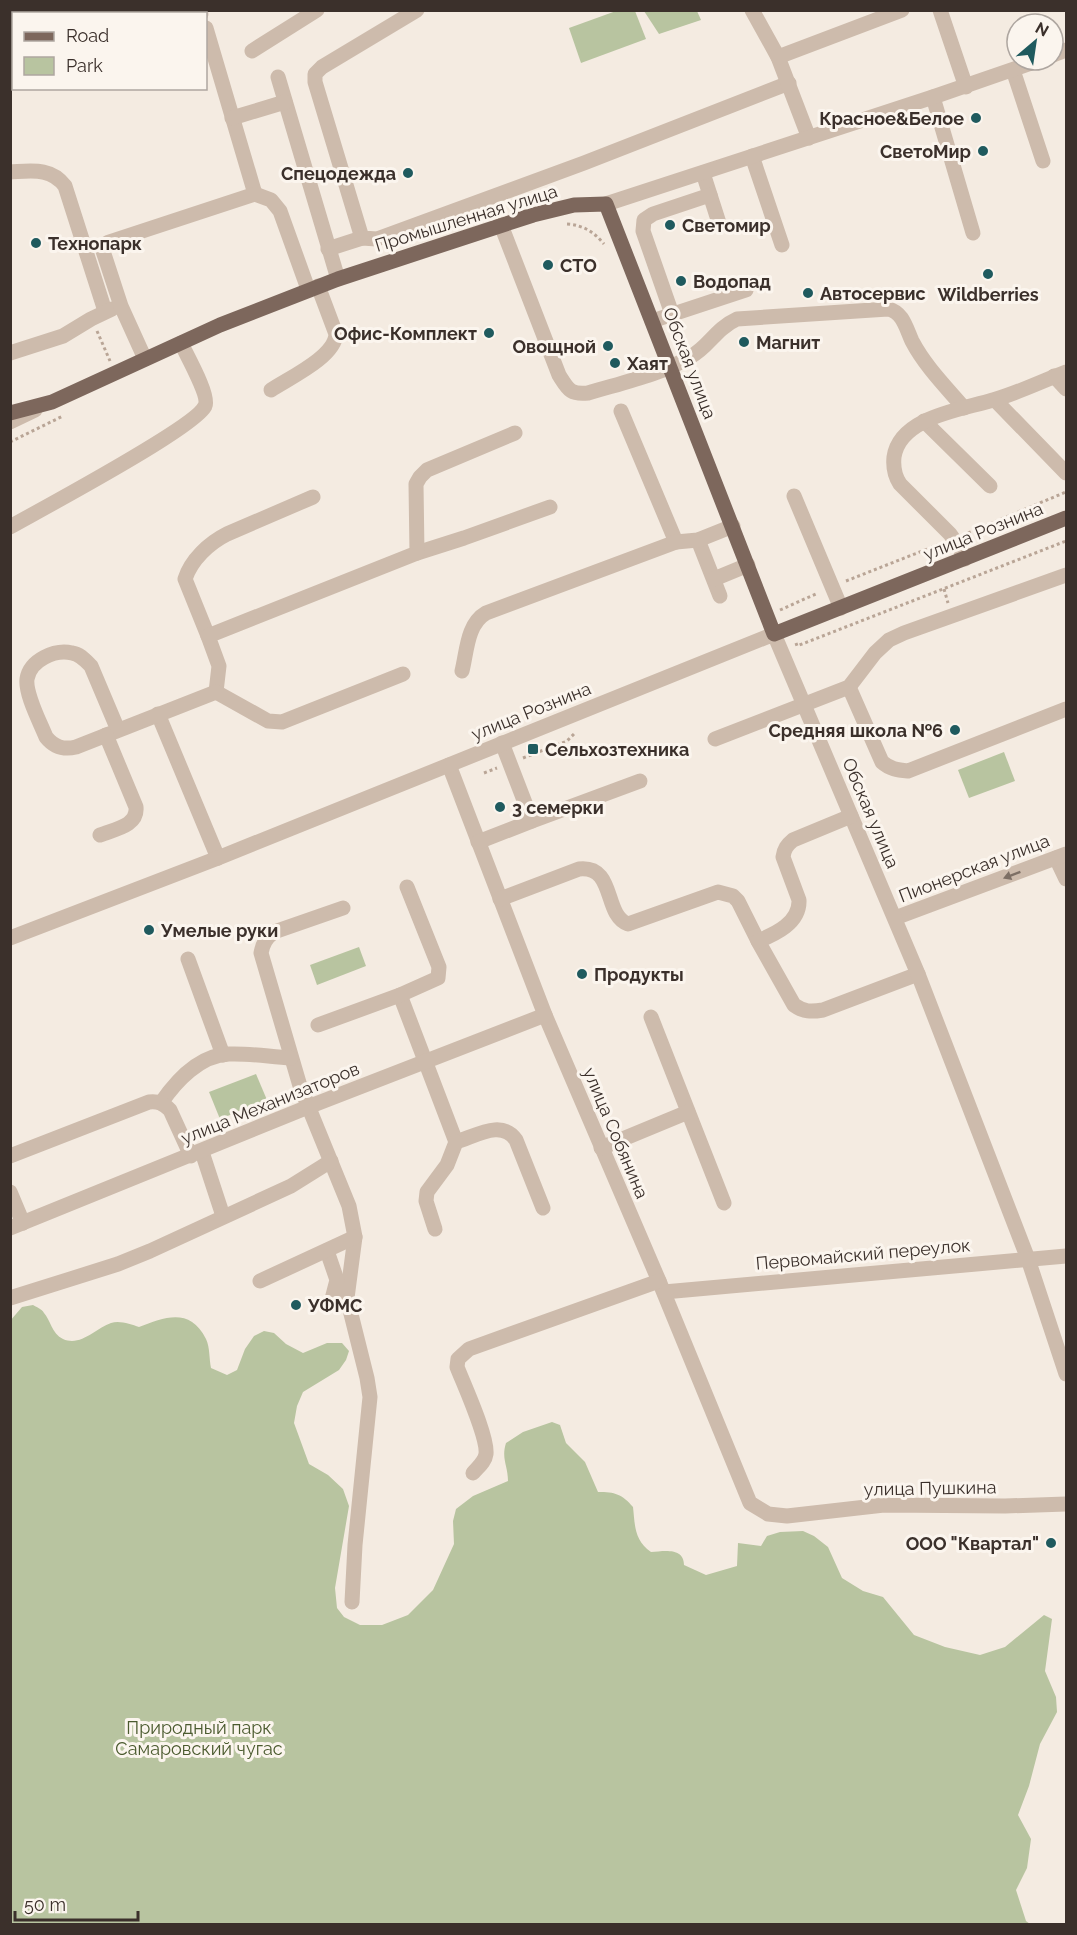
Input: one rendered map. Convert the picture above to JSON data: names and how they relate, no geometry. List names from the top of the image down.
{
  "streets": {
    "main road": ["Промышленная улица", "Обская улица", "улица Рознина"],
    "street": [
      "Пионерская улица",
      "улица Механизаторов",
      "улица Собянина",
      "Первомайский переулок",
      "улица Пушкина"
    ]
  },
  "crossings": [
    ["Промышленная улица", "Обская улица"],
    ["Обская улица", "улица Рознина"],
    ["Обская улица", "Пионерская улица"],
    ["Обская улица", "Первомайский переулок"],
    ["улица Рознина", "улица Собянина"],
    ["улица Механизаторов", "улица Собянина"],
    ["улица Собянина", "Первомайский переулок"],
    ["улица Собянина", "улица Пушкина"]
  ],
  "one_way": ["Пионерская улица"],
  "parks": ["Природный парк Самаровский чугас"],
  "places": {
    "other": [
      "Красное&Белое",
      "СветоМир",
      "Спецодежда",
      "Светомир",
      "Технопарк",
      "СТО",
      "Wildberries",
      "Водопад",
      "Автосервис",
      "Офис-Комплект",
      "Магнит",
      "Овощной",
      "Хаят",
      "Средняя школа №6",
      "3 семерки",
      "Умелые руки",
      "Продукты",
      "УФМС",
      "ООО \"Квартал\""
    ],
    "transit": ["Сельхозтехника"]
  },
  "legend": ["Road", "Park"],
  "scale_bar": "50 m",
  "north": "top right"
}
